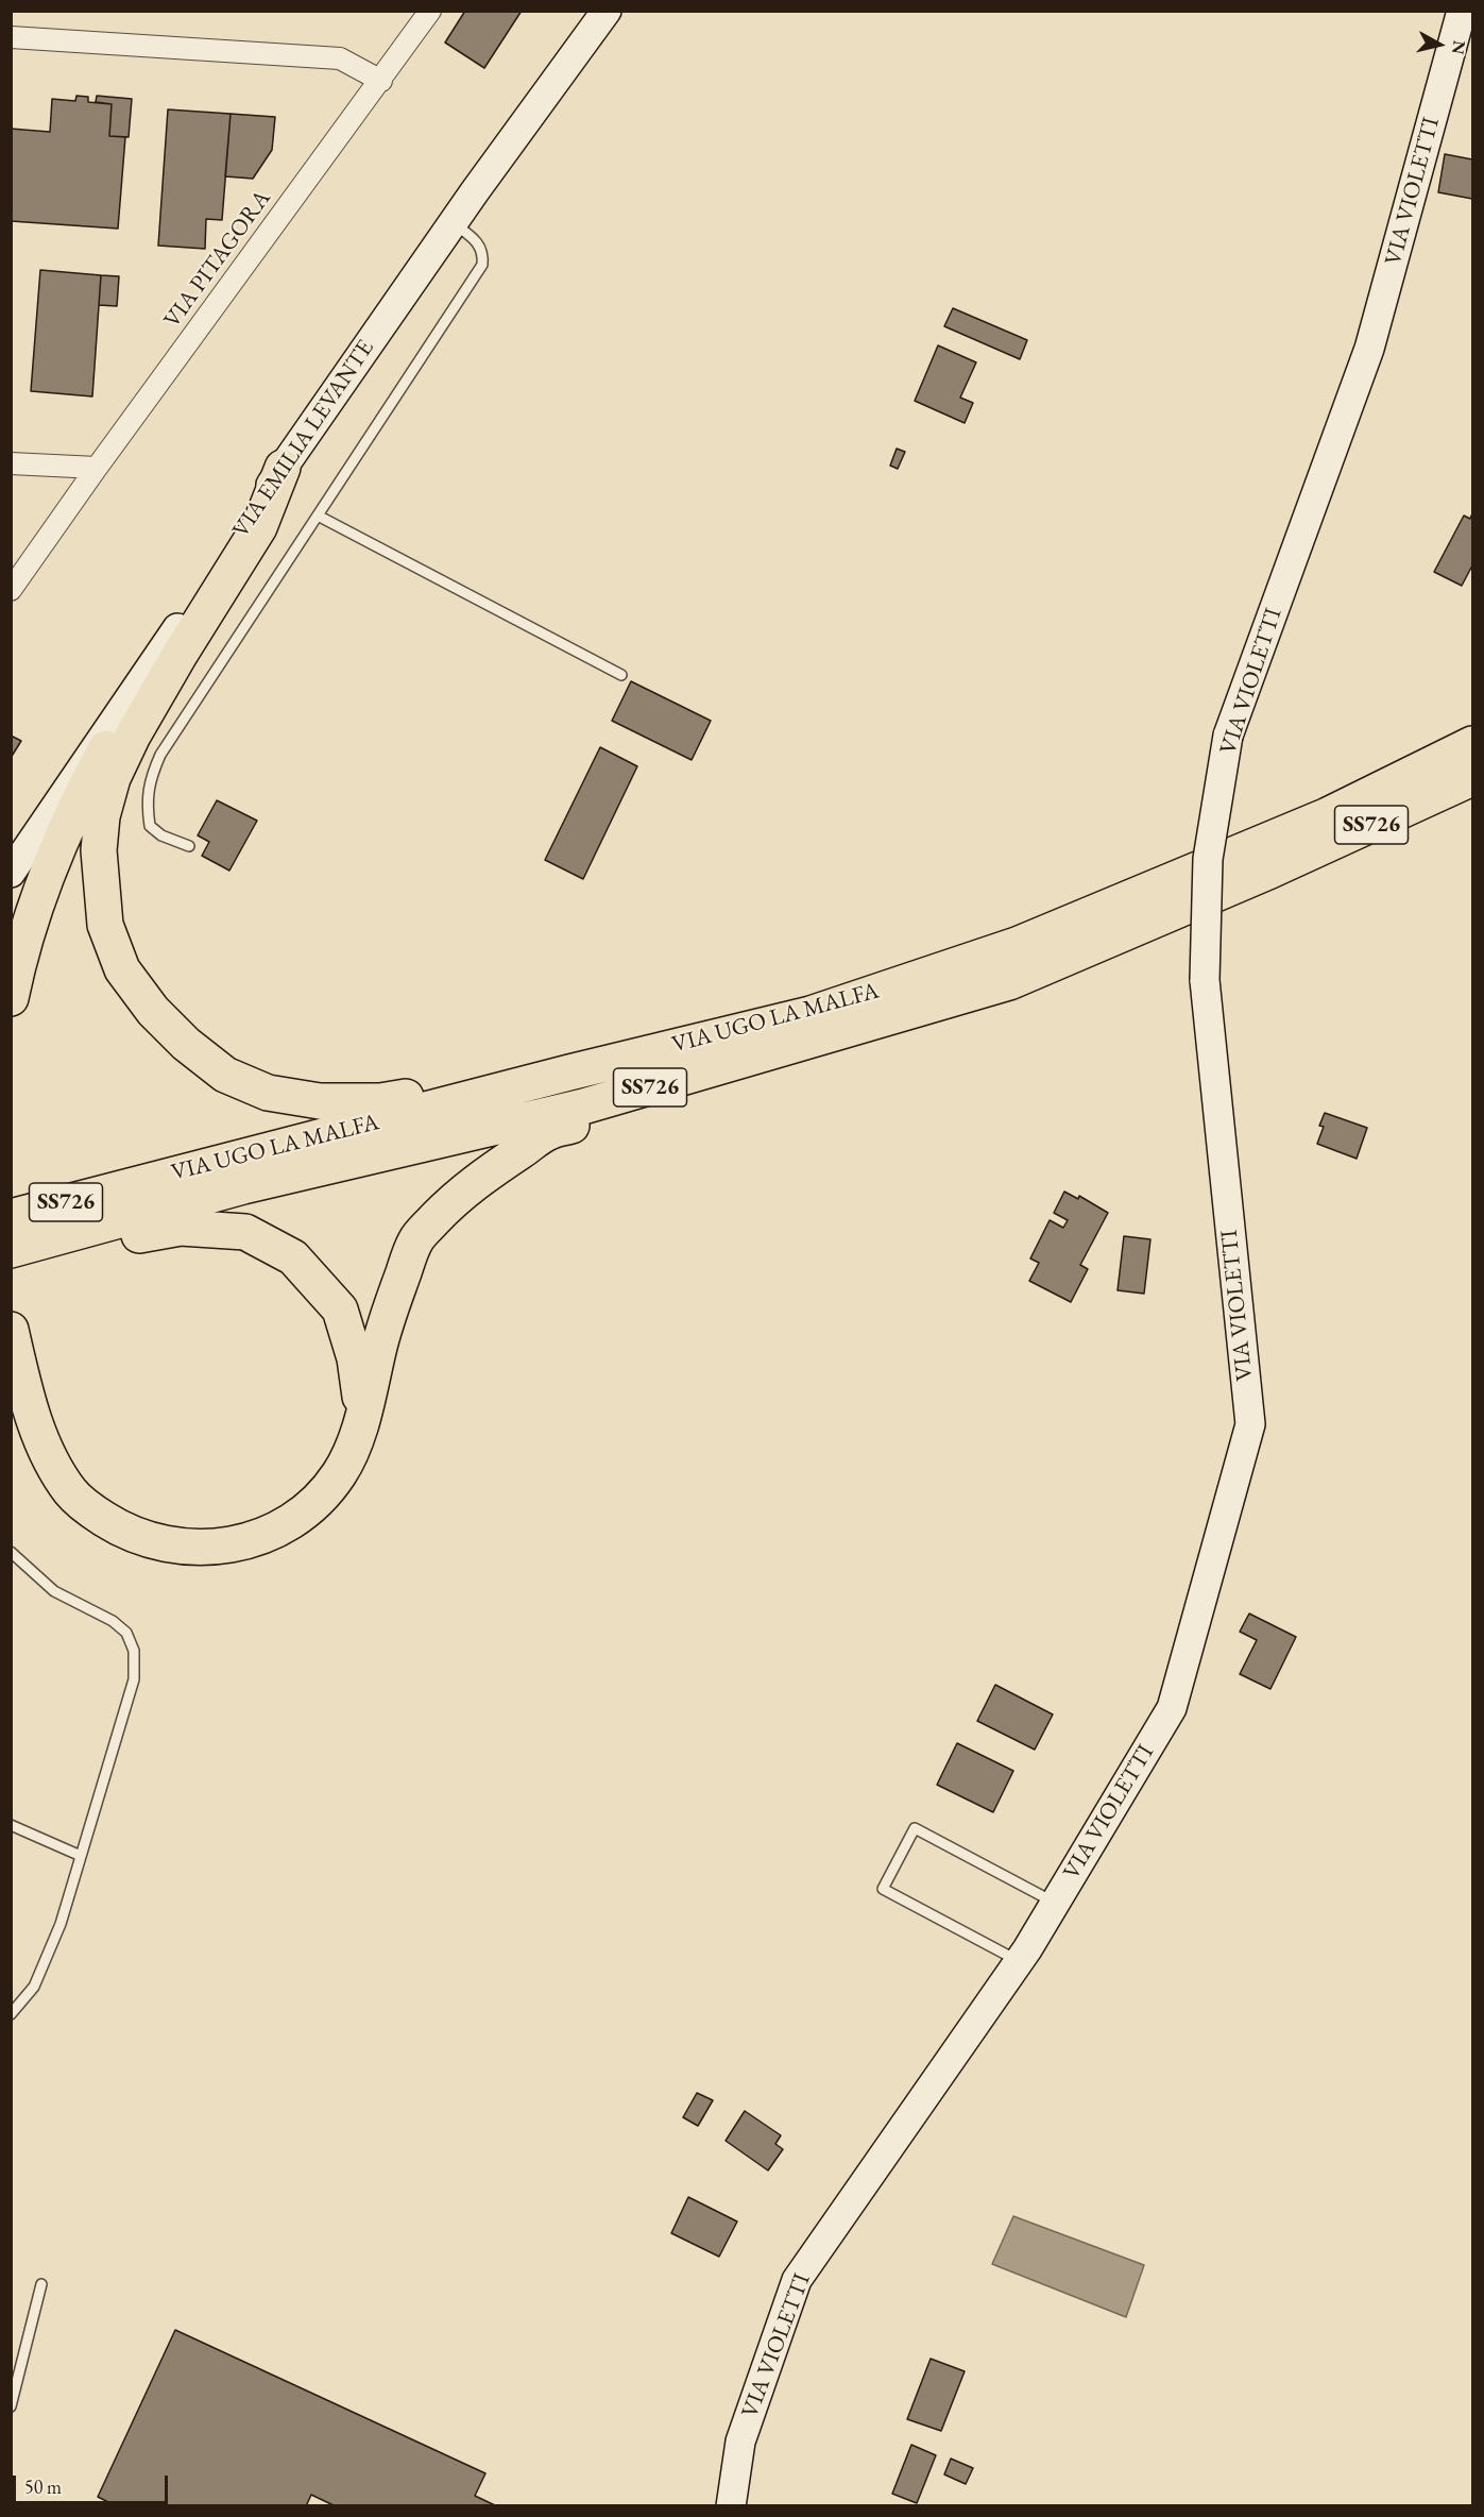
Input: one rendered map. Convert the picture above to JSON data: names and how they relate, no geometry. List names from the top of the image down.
{
  "streets": {
    "highway": ["SS726", "VIA UGO LA MALFA"],
    "street": ["VIA VIOLETTI", "VIA PITAGORA", "VIA EMILIA LEVANTE"]
  },
  "scale_bar": "50 m",
  "north": "right"
}
